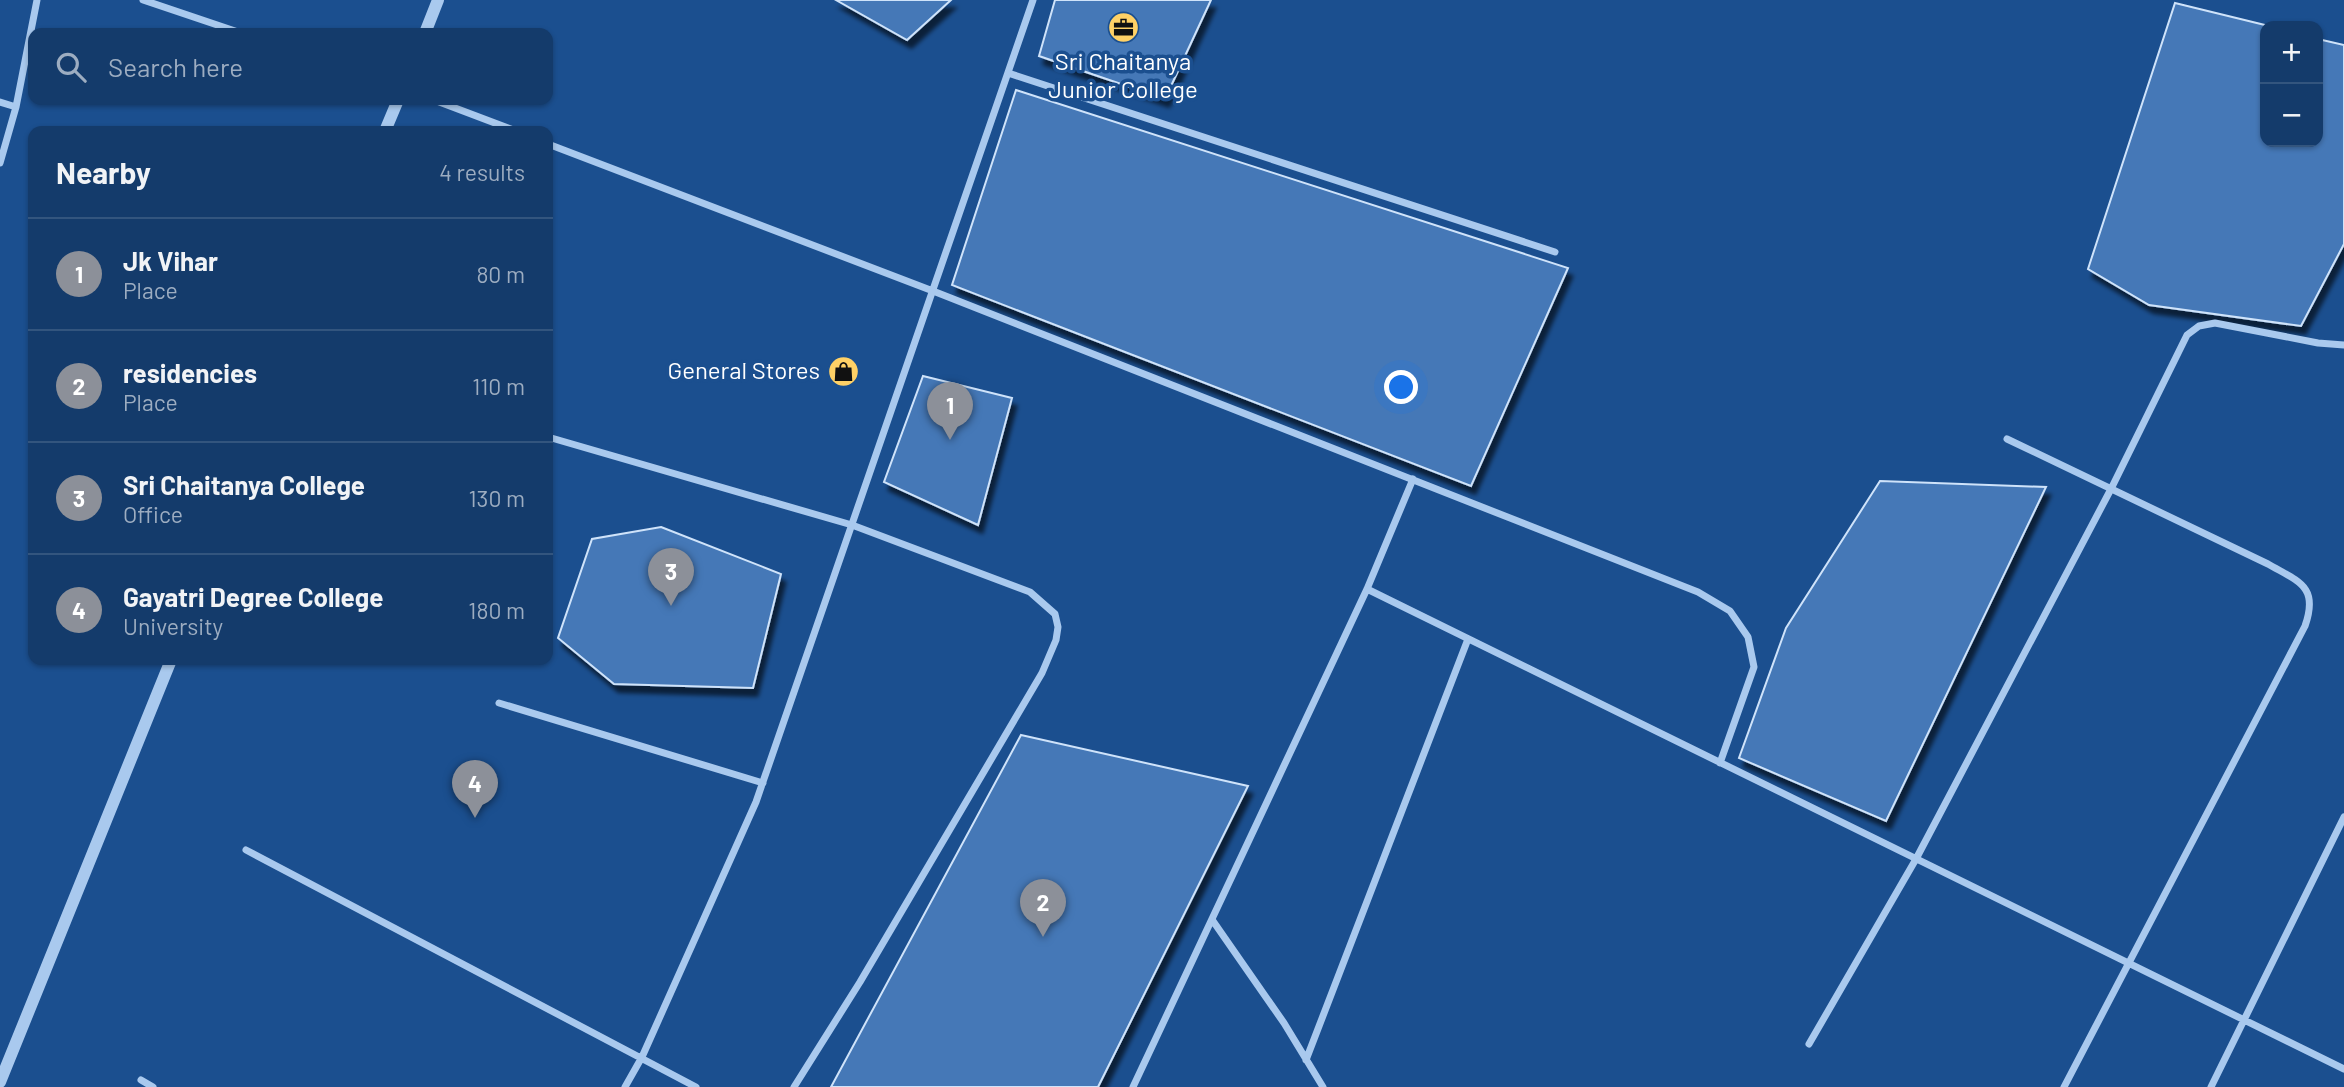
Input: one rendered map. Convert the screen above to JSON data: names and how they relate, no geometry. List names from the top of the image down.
{
  "places": {
    "office": ["Sri Chaitanya Junior College"],
    "shop": ["General Stores"]
  },
  "page": {
    "map_buttons": ["+", "−"],
    "search": "Search here",
    "heading": ["Nearby", "4 results"],
    "list": [
      {
        "mark": "1",
        "name": "Jk Vihar",
        "note": "Place",
        "value": "80 m"
      },
      {
        "mark": "2",
        "name": "residencies",
        "note": "Place",
        "value": "110 m"
      },
      {
        "mark": "3",
        "name": "Sri Chaitanya College",
        "note": "Office",
        "value": "130 m"
      },
      {
        "mark": "4",
        "name": "Gayatri Degree College",
        "note": "University",
        "value": "180 m"
      }
    ],
    "pins": [
      "1",
      "3",
      "4",
      "2"
    ]
  }
}
